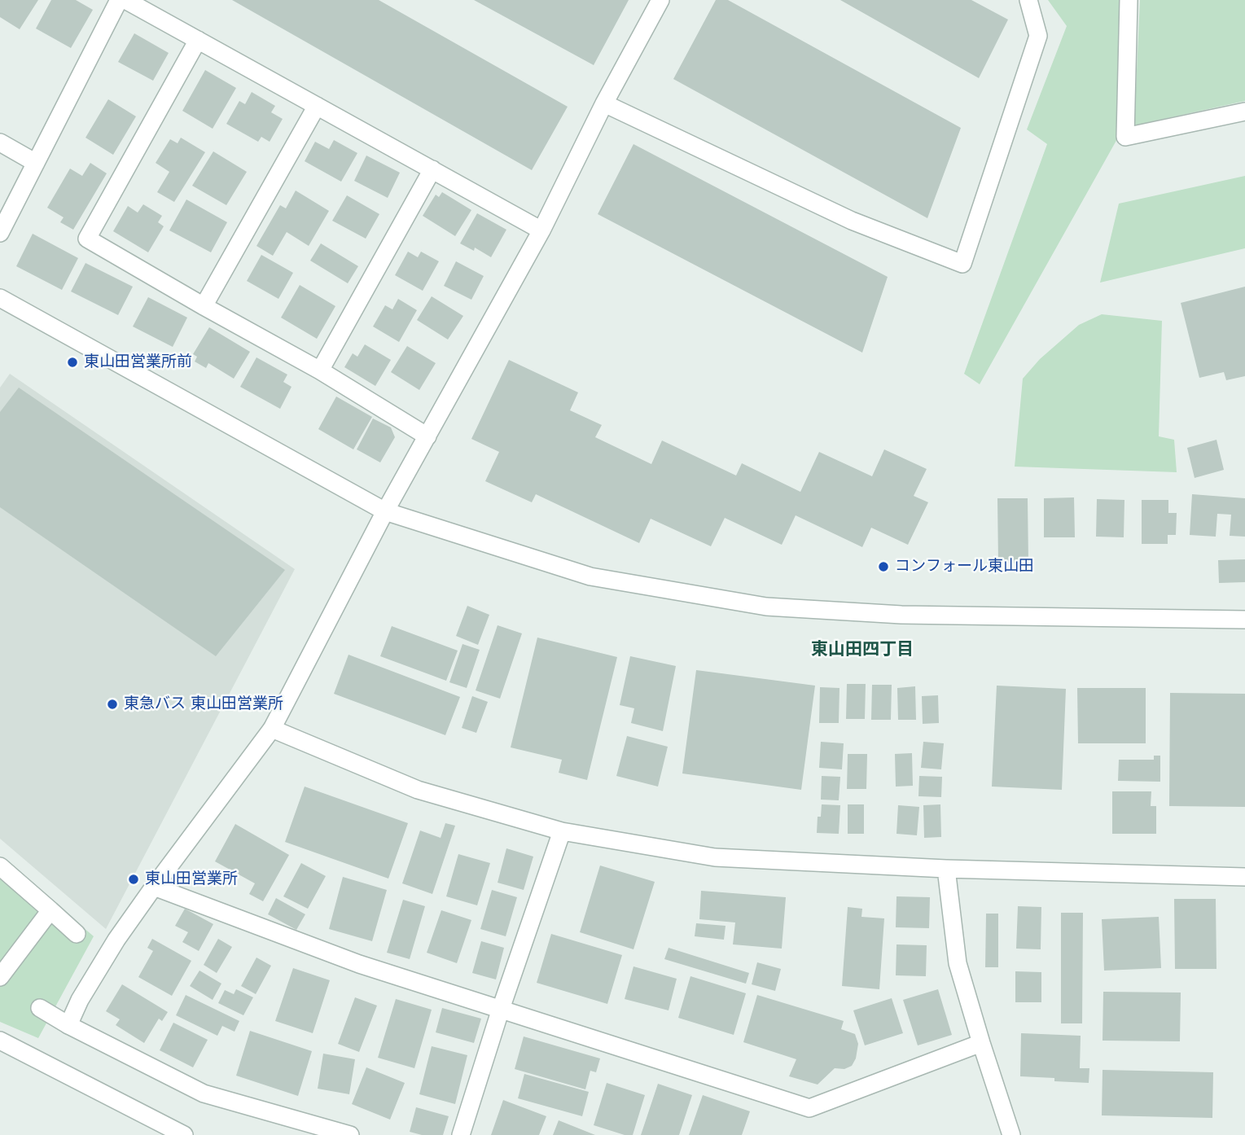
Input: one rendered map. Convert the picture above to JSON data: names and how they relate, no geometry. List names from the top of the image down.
{
  "districts": ["東山田四丁目"],
  "places": [
    "東山田営業所前",
    "コンフォール東山田",
    "東急バス 東山田営業所",
    "東山田営業所"
  ]
}
